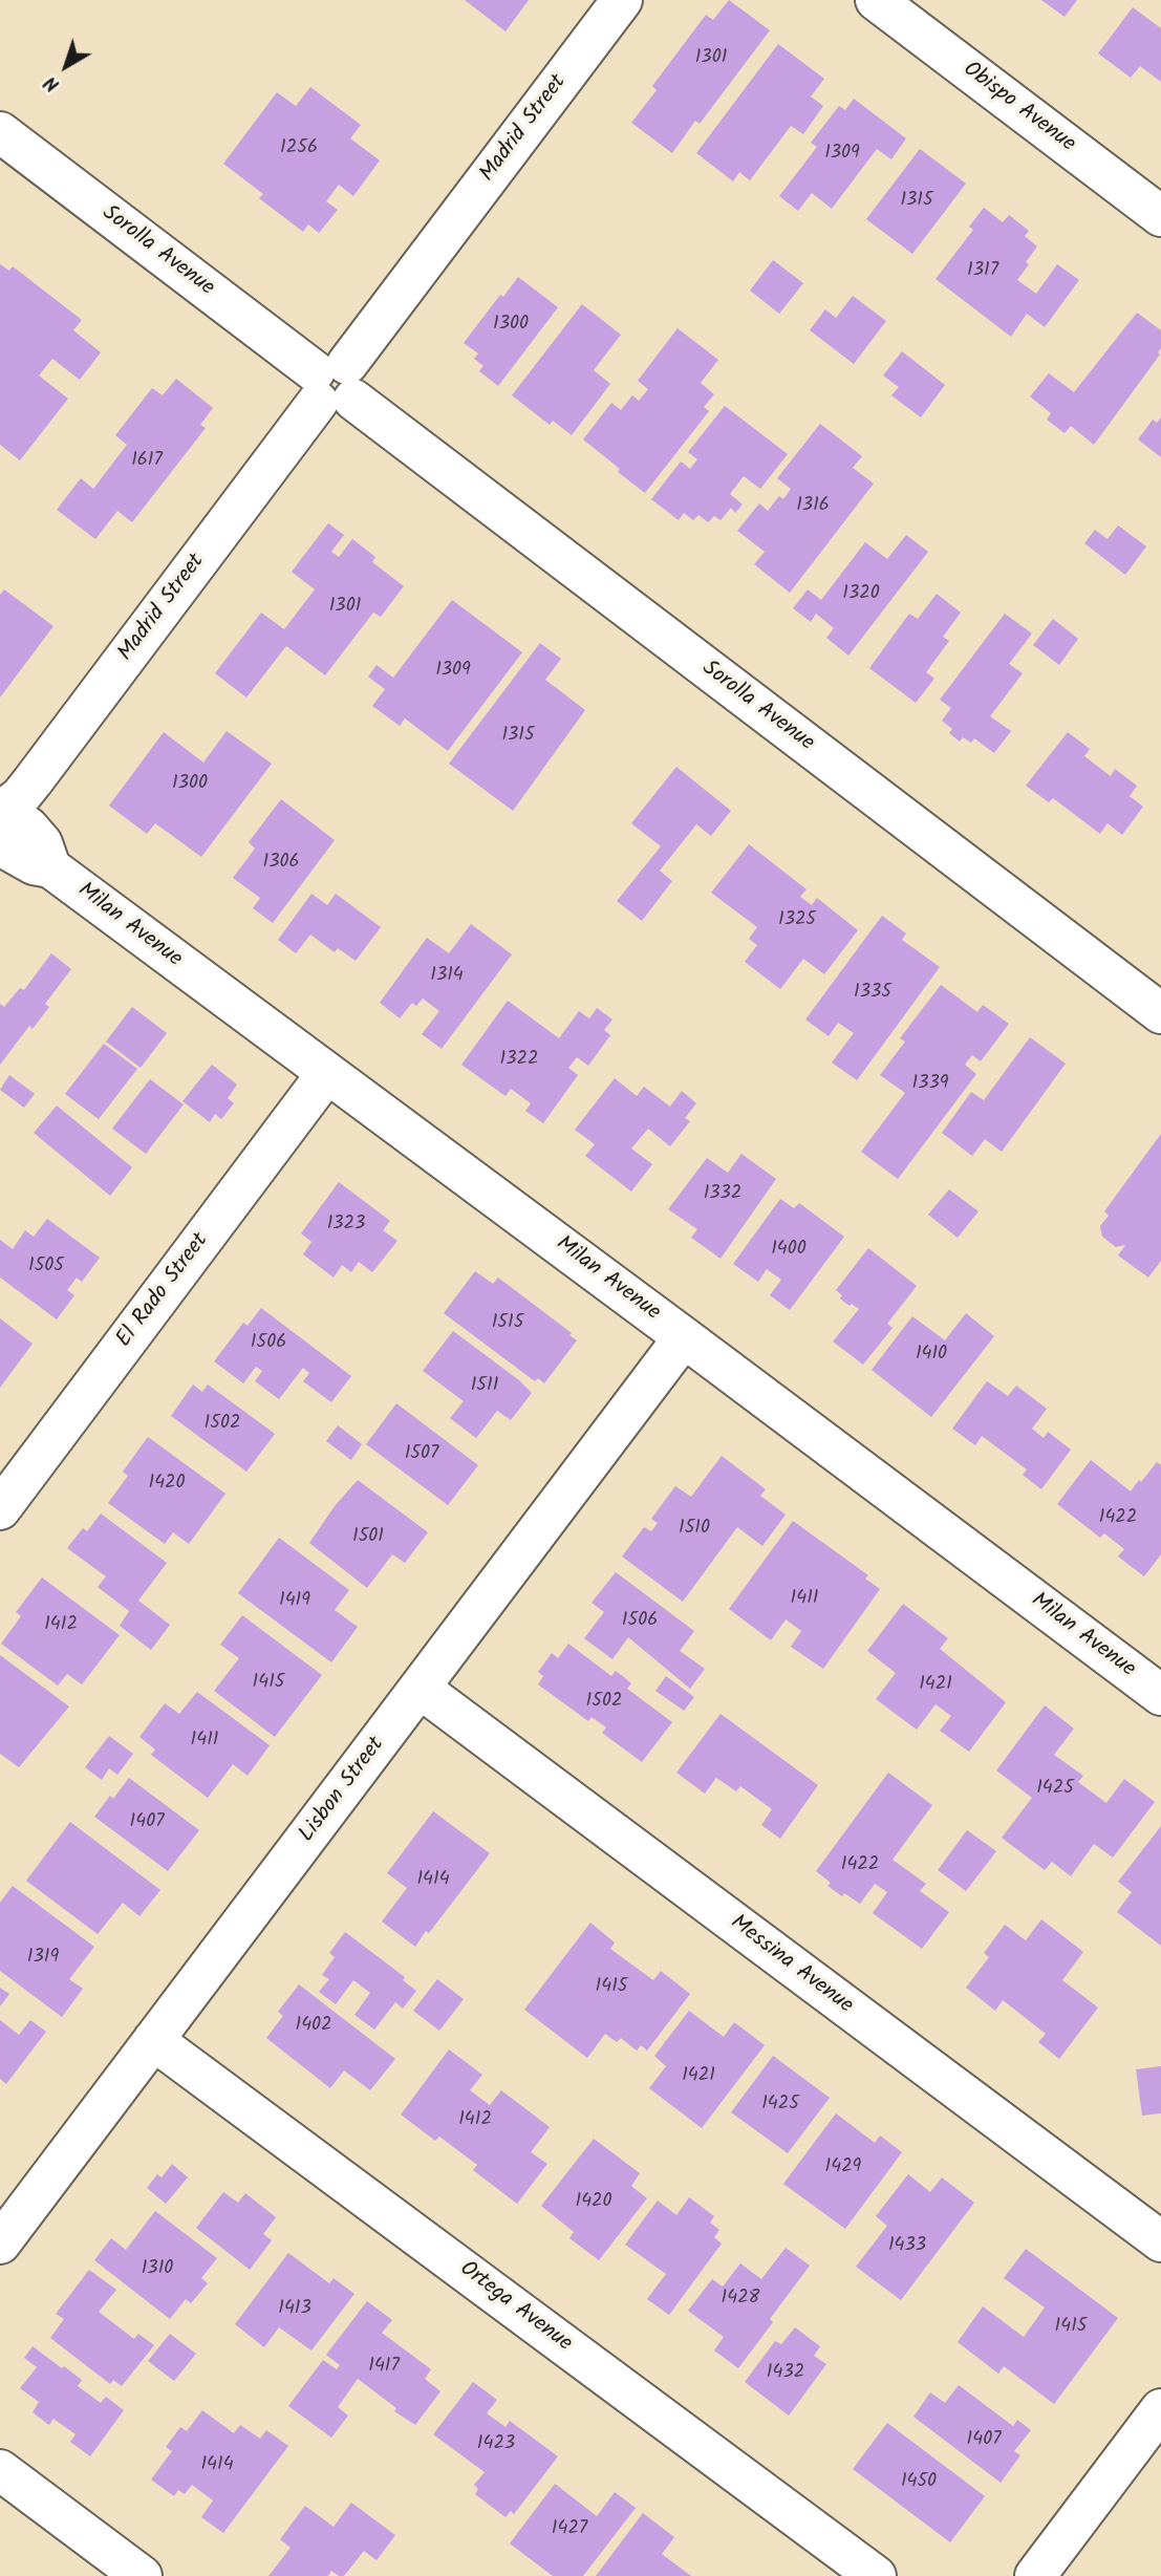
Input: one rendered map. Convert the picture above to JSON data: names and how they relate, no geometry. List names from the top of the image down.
{
  "streets": {
    "street": [
      "Obispo Avenue",
      "Madrid Street",
      "Sorolla Avenue",
      "Milan Avenue",
      "El Rado Street",
      "Lisbon Street",
      "Messina Avenue",
      "Ortega Avenue"
    ]
  },
  "crossings": [
    ["Madrid Street", "Sorolla Avenue"],
    ["Madrid Street", "Milan Avenue"],
    ["Milan Avenue", "El Rado Street"],
    ["Milan Avenue", "Lisbon Street"],
    ["Lisbon Street", "Messina Avenue"],
    ["Lisbon Street", "Ortega Avenue"]
  ],
  "house_numbers": [
    "1301",
    "1256",
    "1309",
    "1315",
    "1317",
    "1300",
    "1617",
    "1316",
    "1320",
    "1301",
    "1309",
    "1315",
    "1300",
    "1306",
    "1325",
    "1314",
    "1335",
    "1322",
    "1339",
    "1332",
    "1323",
    "1400",
    "1505",
    "1515",
    "1506",
    "1410",
    "1511",
    "1502",
    "1507",
    "1420",
    "1422",
    "1510",
    "1501",
    "1411",
    "1419",
    "1506",
    "1412",
    "1415",
    "1421",
    "1502",
    "1411",
    "1425",
    "1407",
    "1422",
    "1414",
    "1319",
    "1415",
    "1402",
    "1421",
    "1425",
    "1412",
    "1429",
    "1420",
    "1433",
    "1310",
    "1428",
    "1413",
    "1415",
    "1417",
    "1432",
    "1407",
    "1423",
    "1414",
    "1450",
    "1427"
  ],
  "north": "bottom left"
}
